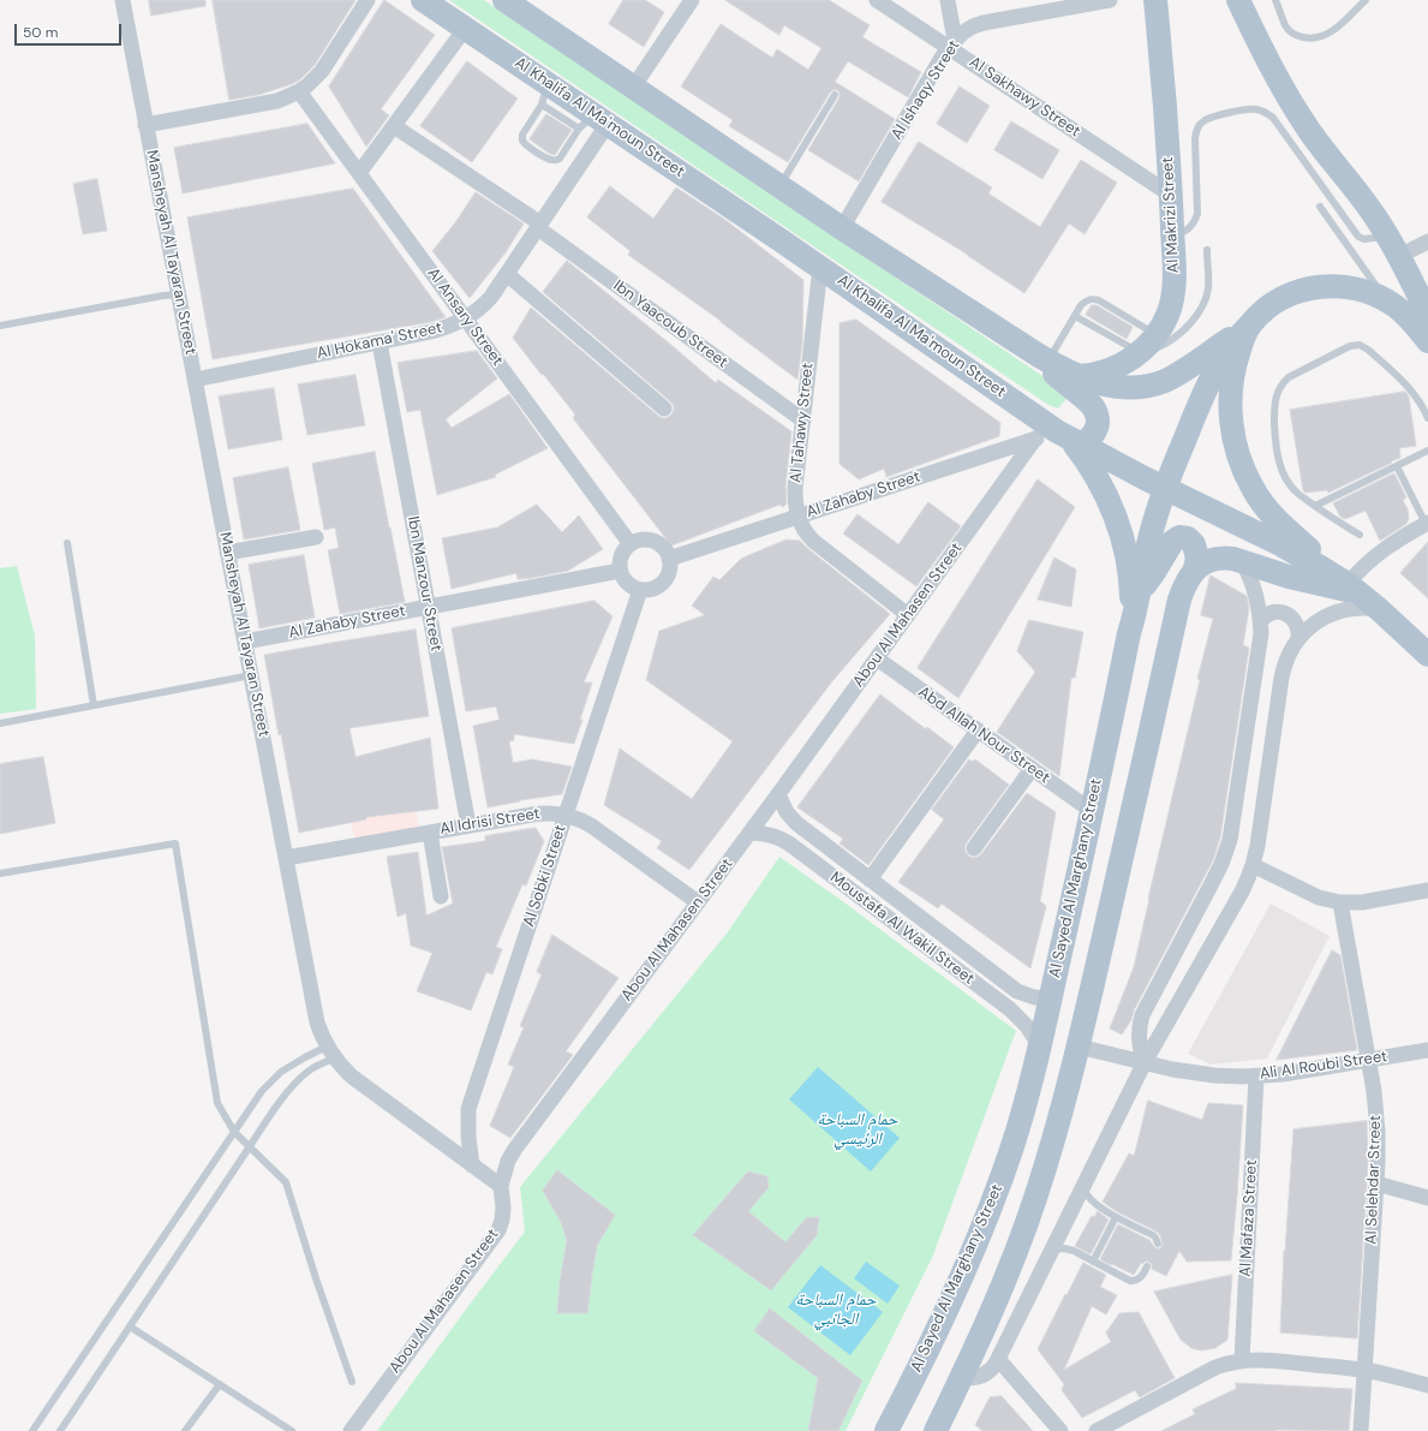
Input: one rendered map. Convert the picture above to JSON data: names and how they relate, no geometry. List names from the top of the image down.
{
  "streets": {
    "main road": ["Al Khalifa Al Ma'moun Street", "Al Makrizi Street", "Al Sayed Al Marghany Street"],
    "street": [
      "Al Ishaqy Street",
      "Al Sakhawy Street",
      "Mansheyah Al Tayaran Street",
      "Al Ansary Street",
      "Ibn Yaacoub Street",
      "Al Hokama' Street",
      "Al Tahawy Street",
      "Al Zahaby Street",
      "Ibn Manzour Street",
      "Abou Al Mahasen Street",
      "Abd Allah Nour Street",
      "Al Idrisi Street",
      "Al Sobki Street",
      "Moustafa Al Wakil Street",
      "Ali Al Roubi Street",
      "Al Selehdar Street",
      "Al Mafaza Street"
    ]
  },
  "crossings": [
    ["Al Ishaqy Street", "Al Sakhawy Street"],
    ["Al Sakhawy Street", "Al Makrizi Street"],
    ["Al Khalifa Al Ma'moun Street", "Al Hokama' Street"],
    ["Al Khalifa Al Ma'moun Street", "Al Tahawy Street"],
    ["Al Khalifa Al Ma'moun Street", "Al Zahaby Street"],
    ["Al Khalifa Al Ma'moun Street", "Abou Al Mahasen Street"],
    ["Al Khalifa Al Ma'moun Street", "Al Sayed Al Marghany Street"],
    ["Mansheyah Al Tayaran Street", "Al Hokama' Street"],
    ["Mansheyah Al Tayaran Street", "Al Zahaby Street"],
    ["Mansheyah Al Tayaran Street", "Abou Al Mahasen Street"],
    ["Mansheyah Al Tayaran Street", "Al Idrisi Street"],
    ["Mansheyah Al Tayaran Street", "Al Sobki Street"],
    ["Al Ansary Street", "Al Hokama' Street"],
    ["Al Ansary Street", "Al Zahaby Street"],
    ["Al Ansary Street", "Al Sobki Street"],
    ["Ibn Yaacoub Street", "Al Hokama' Street"],
    ["Ibn Yaacoub Street", "Al Tahawy Street"],
    ["Al Hokama' Street", "Ibn Manzour Street"],
    ["Al Tahawy Street", "Al Zahaby Street"],
    ["Al Tahawy Street", "Abou Al Mahasen Street"],
    ["Al Zahaby Street", "Ibn Manzour Street"],
    ["Al Zahaby Street", "Abou Al Mahasen Street"],
    ["Al Zahaby Street", "Al Sobki Street"],
    ["Ibn Manzour Street", "Al Idrisi Street"],
    ["Abou Al Mahasen Street", "Abd Allah Nour Street"],
    ["Abou Al Mahasen Street", "Al Idrisi Street"],
    ["Abou Al Mahasen Street", "Moustafa Al Wakil Street"],
    ["Abd Allah Nour Street", "Al Sayed Al Marghany Street"],
    ["Al Idrisi Street", "Al Sobki Street"],
    ["Al Sayed Al Marghany Street", "Moustafa Al Wakil Street"],
    ["Ali Al Roubi Street", "Al Selehdar Street"],
    ["Ali Al Roubi Street", "Al Mafaza Street"]
  ],
  "water": ["حمام السباحة الرئيسي", "حمام السباحة الجانبي"],
  "scale_bar": "50 m"
}
